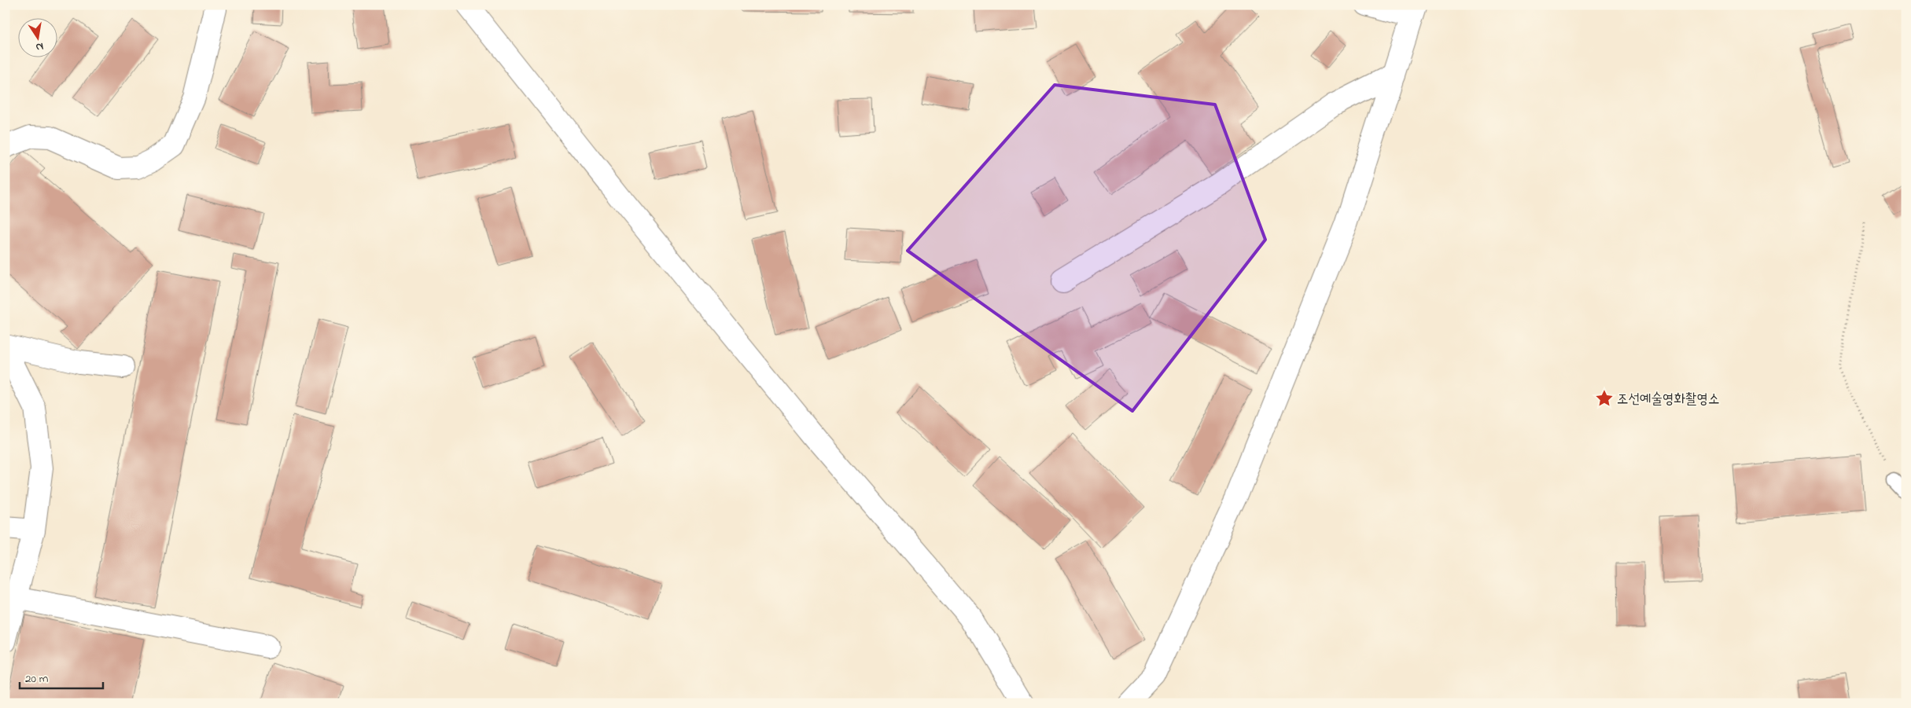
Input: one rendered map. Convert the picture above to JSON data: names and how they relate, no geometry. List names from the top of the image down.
{
  "places": {
    "place": ["조선예술영화촬영소"]
  },
  "scale_bar": "20 m",
  "north": "bottom"
}
